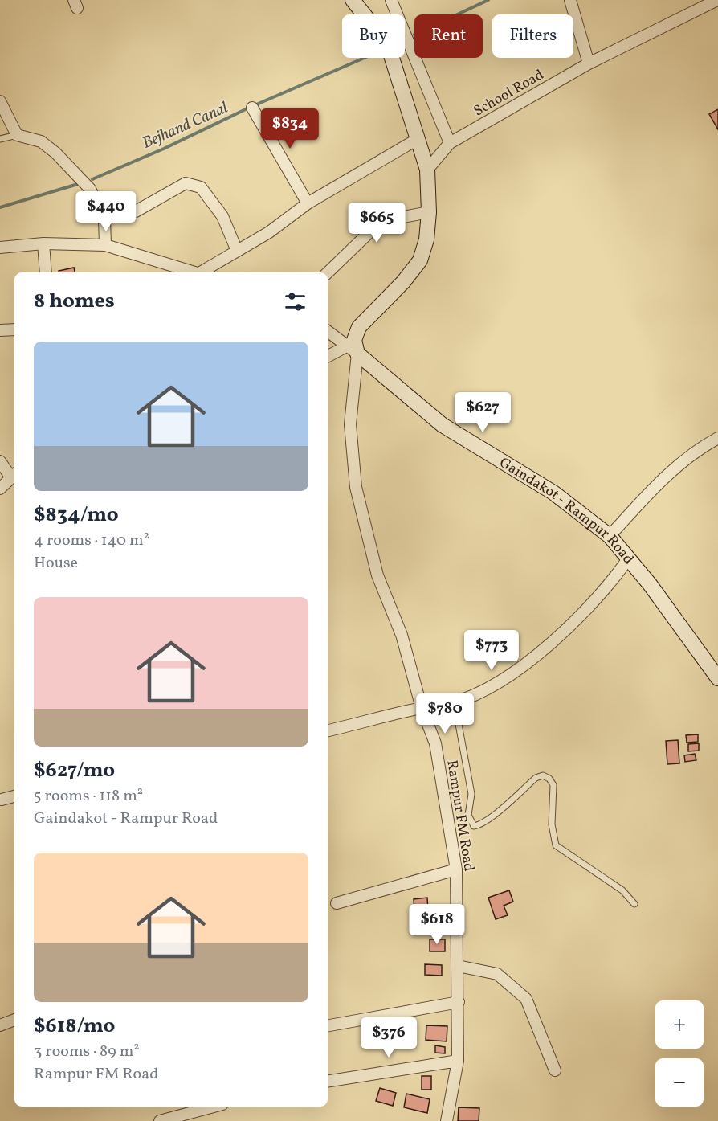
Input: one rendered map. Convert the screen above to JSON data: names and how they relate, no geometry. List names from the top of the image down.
{
  "streets": {
    "main road": ["Gaindakot - Rampur Road"],
    "street": ["School Road", "Rampur FM Road"]
  },
  "crossings": [
    ["Gaindakot - Rampur Road", "Rampur FM Road"]
  ],
  "water": ["Bejhand Canal"],
  "page": {
    "chip": ["Buy", "Rent", "Filters"],
    "price": [
      "$834",
      "$440",
      "$665",
      "$627",
      "$773",
      "$780",
      "$618",
      "$376"
    ],
    "heading": "8 homes",
    "list": [
      {
        "name": "$834/mo",
        "note": "4 rooms · 140 m² · House"
      },
      {
        "name": "$627/mo",
        "note": "5 rooms · 118 m² · Gaindakot - Rampur Road"
      },
      {
        "name": "$618/mo",
        "note": "3 rooms · 89 m² · Rampur FM Road"
      }
    ],
    "map_buttons": ["+", "−"]
  }
}
